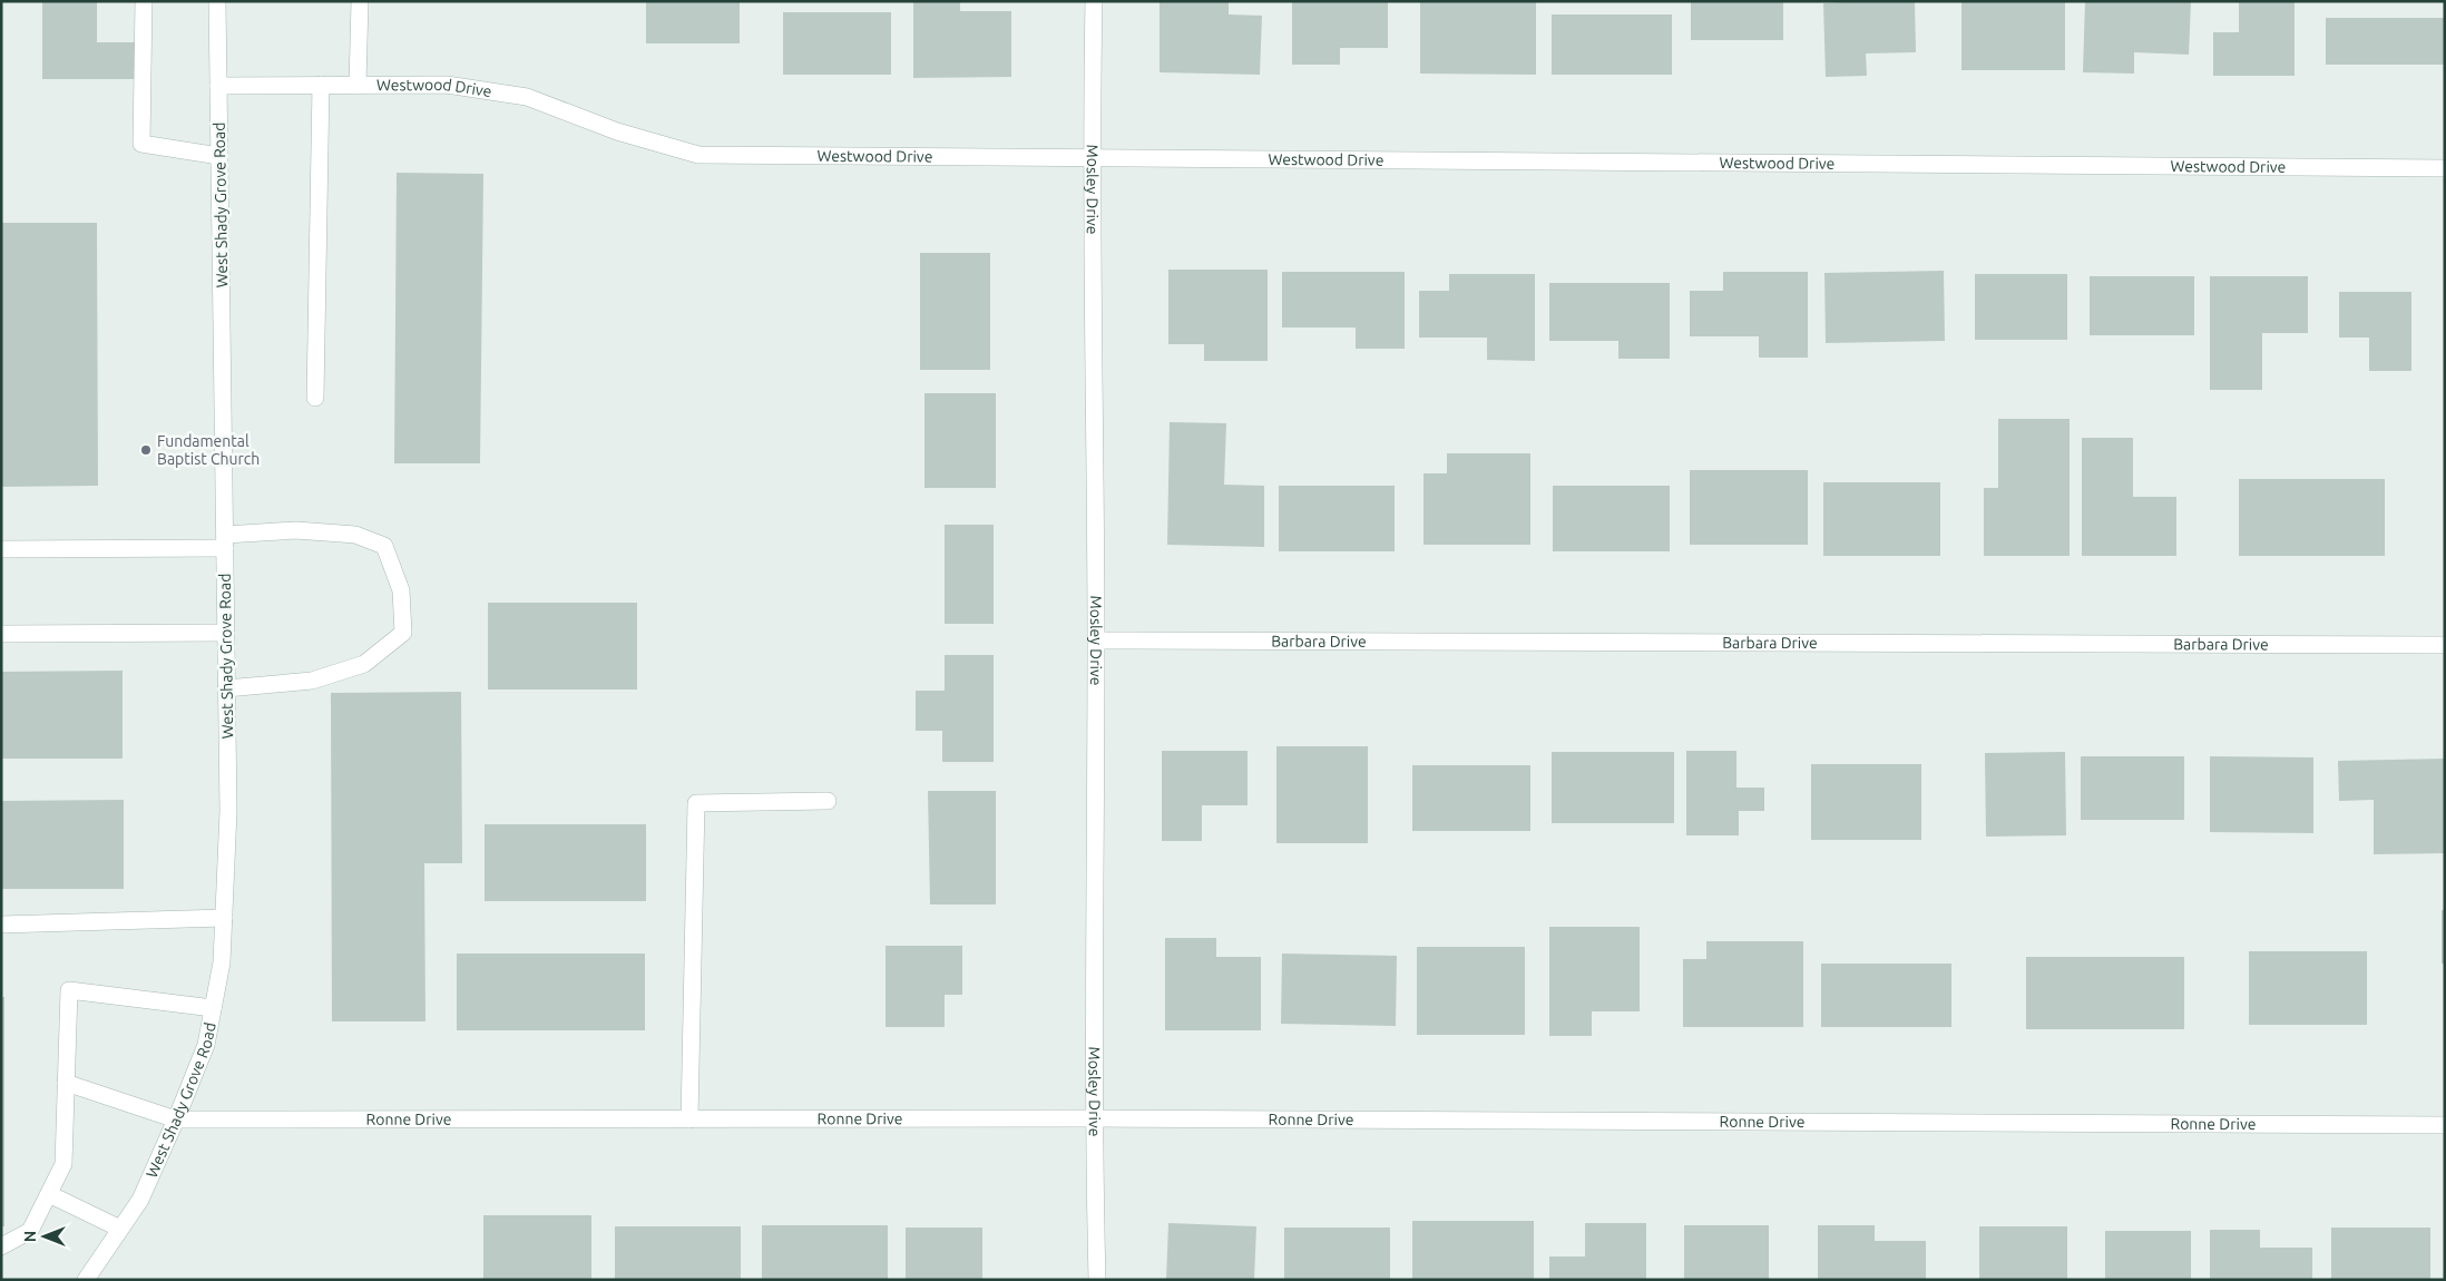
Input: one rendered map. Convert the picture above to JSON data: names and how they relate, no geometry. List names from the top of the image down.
{
  "streets": {
    "street": [
      "Westwood Drive",
      "Mosley Drive",
      "West Shady Grove Road",
      "Barbara Drive",
      "Ronne Drive"
    ]
  },
  "crossings": [
    ["Westwood Drive", "Mosley Drive"],
    ["Westwood Drive", "West Shady Grove Road"],
    ["Mosley Drive", "Barbara Drive"],
    ["Mosley Drive", "Ronne Drive"],
    ["West Shady Grove Road", "Ronne Drive"]
  ],
  "places": ["Fundamental Baptist Church"],
  "north": "left"
}
